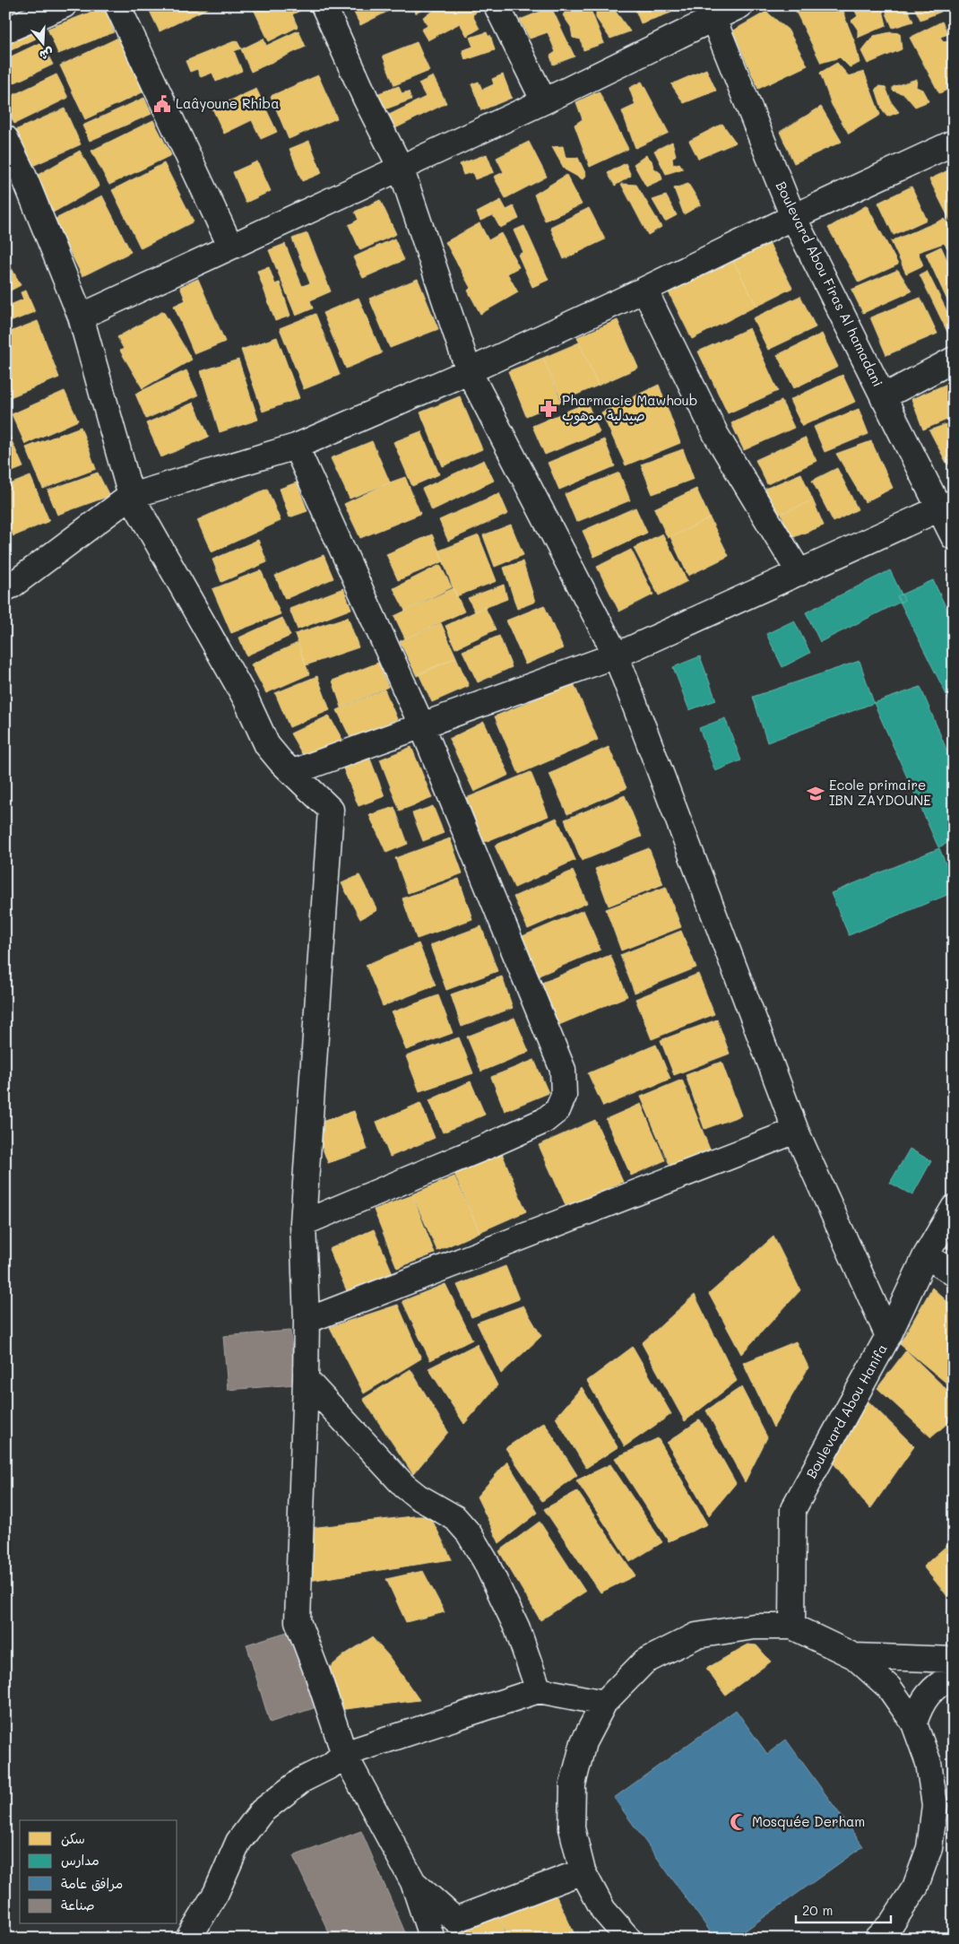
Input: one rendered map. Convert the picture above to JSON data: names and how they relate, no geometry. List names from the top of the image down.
{
  "streets": {
    "street": ["Boulevard Abou Firas Al hamadani", "Boulevard Abou Hanifa"]
  },
  "places": {
    "public building": ["Laâyoune Rhiba"],
    "pharmacy": ["Pharmacie Mawhoub صيدلية موهوب"],
    "school or university": ["Ecole primaire IBN ZAYDOUNE"],
    "mosque": ["Mosquée Derham"]
  },
  "legend": [
    "سكن",
    "مدارس",
    "مرافق عامة",
    "صناعة"
  ],
  "scale_bar": "20 m",
  "north": "bottom"
}
